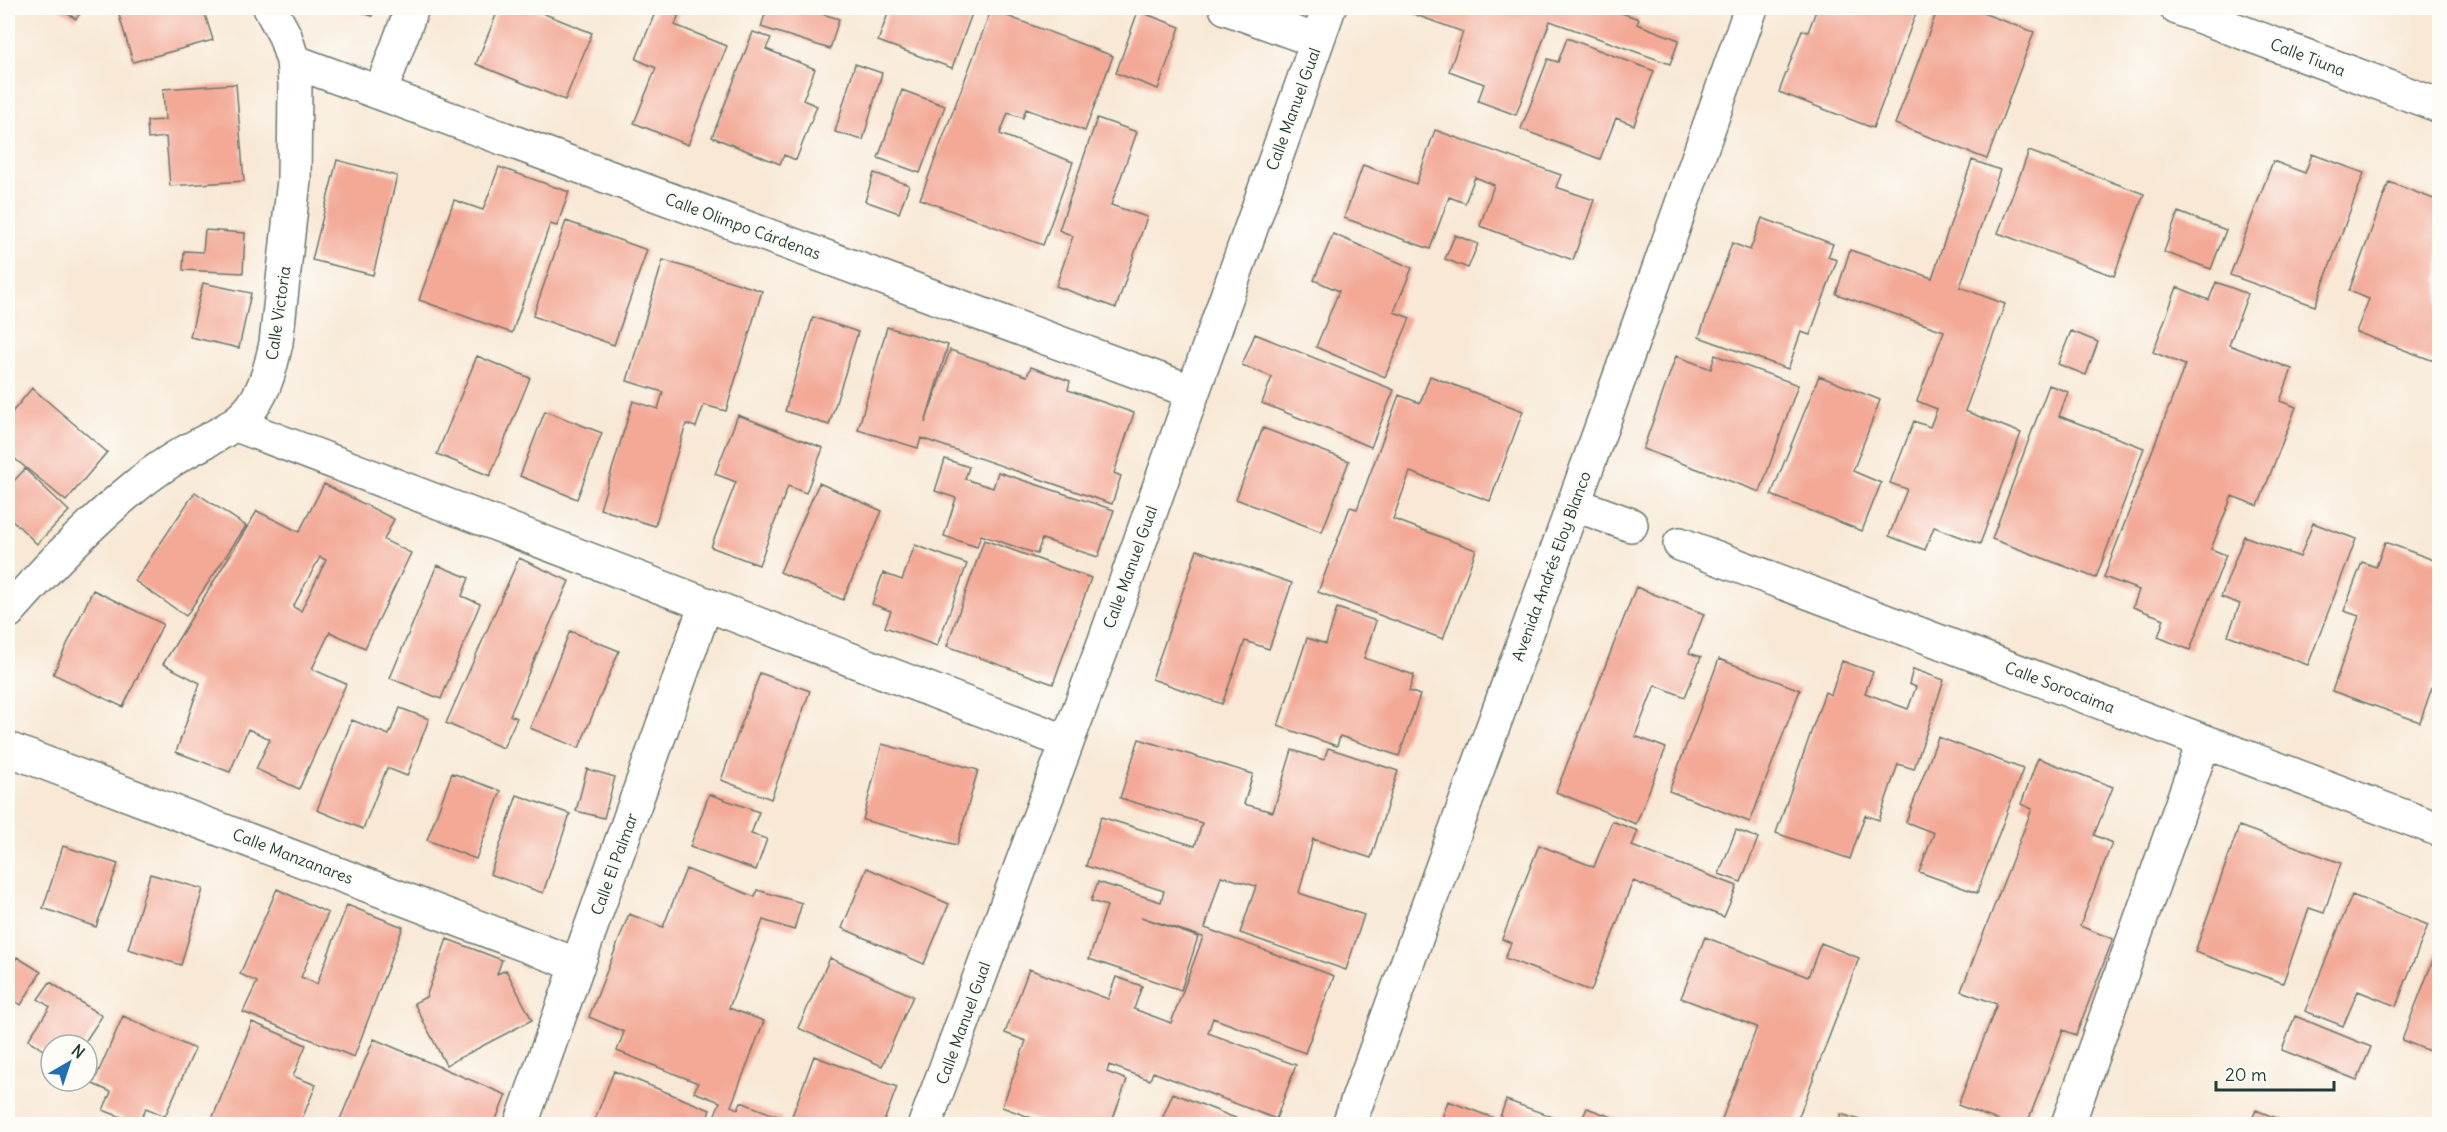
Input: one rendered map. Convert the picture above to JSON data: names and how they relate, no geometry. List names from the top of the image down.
{
  "streets": {
    "street": [
      "Calle Tiuna",
      "Calle Manuel Gual",
      "Calle Olimpo Cárdenas",
      "Calle Victoria",
      "Avenida Andrés Eloy Blanco",
      "Calle Sorocaima",
      "Calle Manzanares",
      "Calle El Palmar"
    ]
  },
  "crossings": [
    ["Calle Manuel Gual", "Calle Olimpo Cárdenas"],
    ["Calle Olimpo Cárdenas", "Calle Victoria"],
    ["Calle Manzanares", "Calle El Palmar"]
  ],
  "scale_bar": "20 m",
  "north": "top right"
}
